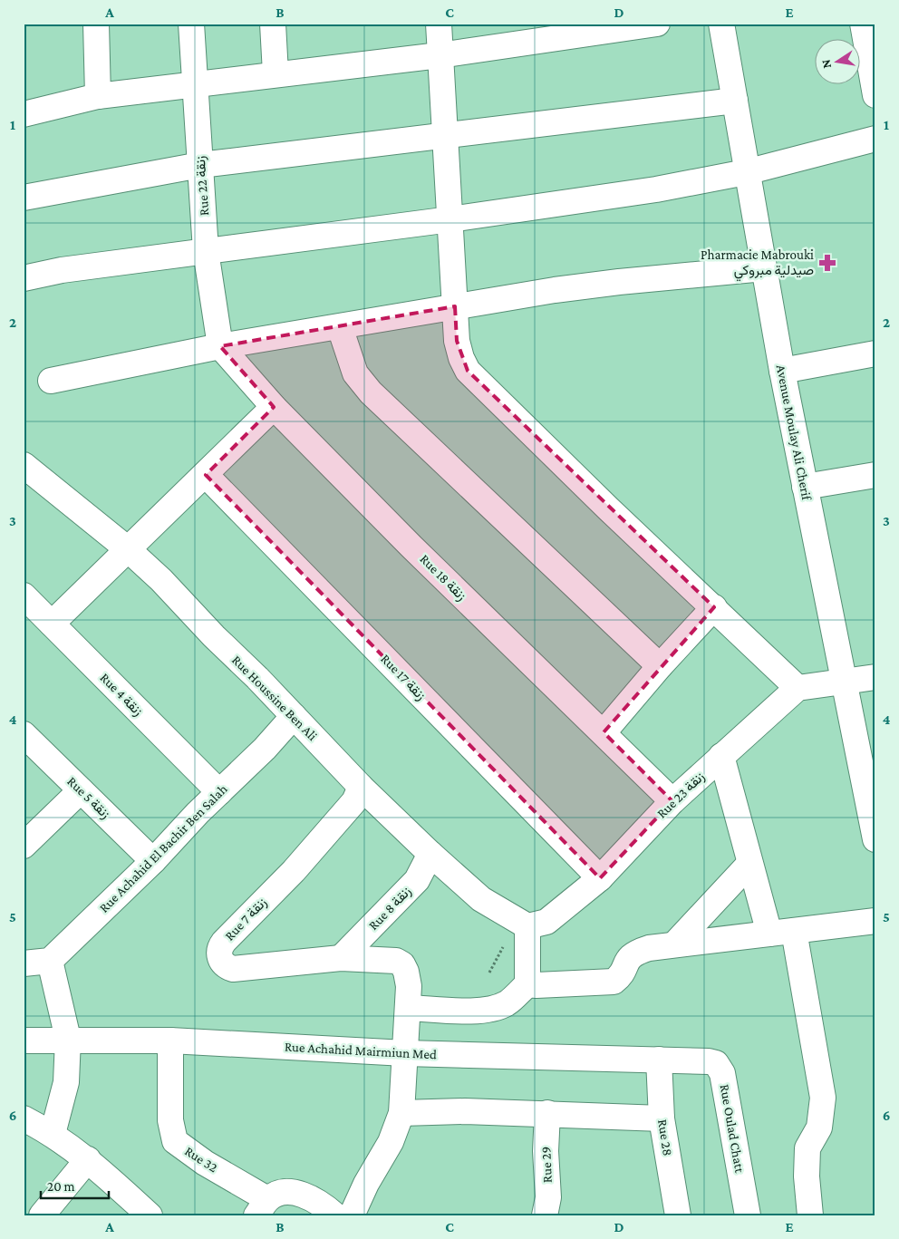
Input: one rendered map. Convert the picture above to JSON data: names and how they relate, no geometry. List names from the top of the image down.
{
  "streets": {
    "street": [
      "Rue 22 زنقة",
      "Avenue Moulay Ali Cherif",
      "Rue 18 زنقة",
      "Rue 17 زنقة",
      "Rue 4 زنقة",
      "Rue Houssine Ben Ali",
      "Rue 23 زنقة",
      "Rue 5 زنقة",
      "Rue Achahid El Bachir Ben Salah",
      "Rue 8 زنقة",
      "Rue 7 زنقة",
      "Rue Achahid Mairmiun Med",
      "Rue Oulad Chatt",
      "Rue 28",
      "Rue 32",
      "Rue 29"
    ]
  },
  "crossings": [
    ["Rue 22 زنقة", "Rue 18 زنقة"],
    ["Rue 18 زنقة", "Rue 23 زنقة"],
    ["Rue 17 زنقة", "Rue 23 زنقة"],
    ["Rue 4 زنقة", "Rue Achahid El Bachir Ben Salah"],
    ["Rue Houssine Ben Ali", "Rue 23 زنقة"],
    ["Rue Houssine Ben Ali", "Rue Achahid El Bachir Ben Salah"],
    ["Rue Houssine Ben Ali", "Rue 8 زنقة"],
    ["Rue Houssine Ben Ali", "Rue 7 زنقة"],
    ["Rue 5 زنقة", "Rue Achahid El Bachir Ben Salah"],
    ["Rue 8 زنقة", "Rue 7 زنقة"],
    ["Rue Achahid Mairmiun Med", "Rue Oulad Chatt"],
    ["Rue Achahid Mairmiun Med", "Rue 28"],
    ["Rue Achahid Mairmiun Med", "Rue 32"]
  ],
  "places": {
    "pharmacy": ["Pharmacie Mabrouki صيدلية مبروكي"]
  },
  "scale_bar": "20 m",
  "north": "left",
  "grid": {
    "columns": [
      "A",
      "B",
      "C",
      "D",
      "E"
    ],
    "rows": [
      "1",
      "2",
      "3",
      "4",
      "5",
      "6"
    ]
  }
}
